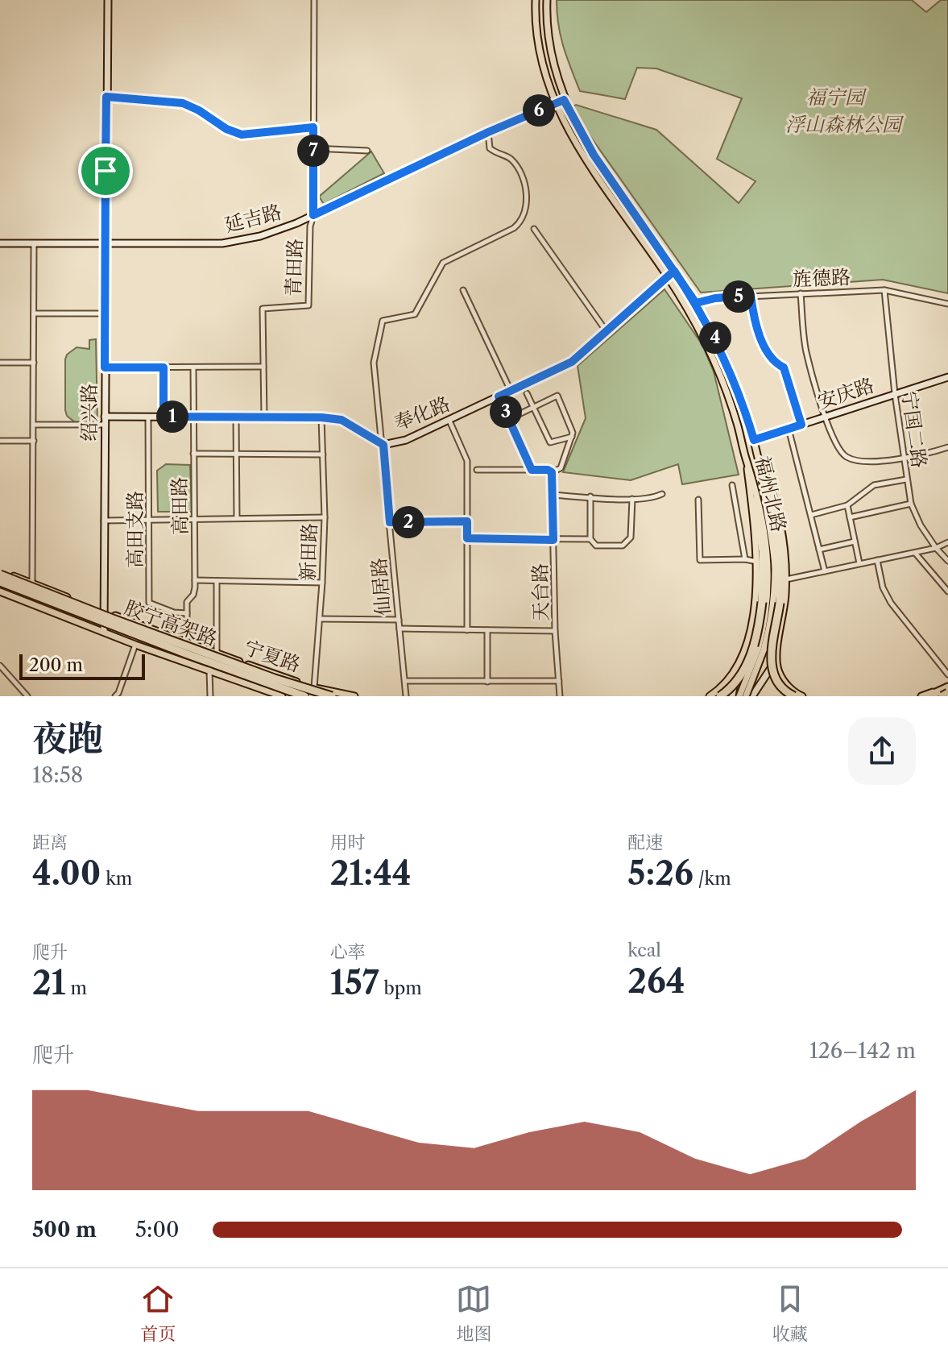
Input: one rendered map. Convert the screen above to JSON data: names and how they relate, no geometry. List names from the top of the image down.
{
  "streets": {
    "highway": ["胶宁高架路"],
    "main road": ["福州北路", "宁夏路"],
    "street": [
      "延吉路",
      "青田路",
      "旌德路",
      "安庆路",
      "绍兴路",
      "奉化路",
      "宁国二路",
      "高田路",
      "高田支路",
      "新田路",
      "仙居路",
      "天台路"
    ]
  },
  "crossings": [
    ["延吉路", "青田路"],
    ["延吉路", "绍兴路"],
    ["延吉路", "福州北路"],
    ["延吉路", "仙居路"],
    ["青田路", "奉化路"],
    ["旌德路", "宁国二路"],
    ["旌德路", "福州北路"],
    ["安庆路", "宁国二路"],
    ["安庆路", "福州北路"],
    ["绍兴路", "奉化路"],
    ["绍兴路", "宁夏路"],
    ["奉化路", "福州北路"],
    ["奉化路", "高田路"],
    ["奉化路", "高田支路"],
    ["奉化路", "新田路"],
    ["奉化路", "仙居路"],
    ["高田路", "高田支路"],
    ["高田路", "宁夏路"],
    ["新田路", "宁夏路"],
    ["胶宁高架路", "宁夏路"]
  ],
  "parks": ["福宁园", "浮山森林公园"],
  "scale_bar": "200 m",
  "page": {
    "pins": [
      "6",
      "7",
      "5",
      "4",
      "3",
      "1",
      "2"
    ],
    "scale": "200 m",
    "heading": ["夜跑", "18:58"],
    "stats": [
      ["距离", "4.00 km"],
      ["用时", "21:44"],
      ["配速", "5:26 /km"],
      ["爬升", "21 m"],
      ["心率", "157 bpm"],
      ["kcal", "264"]
    ],
    "chart": ["爬升", "126–142 m"],
    "list": [
      {
        "name": "500 m",
        "note": "5:00"
      }
    ],
    "tabs": ["首页", "地图", "收藏"]
  }
}
